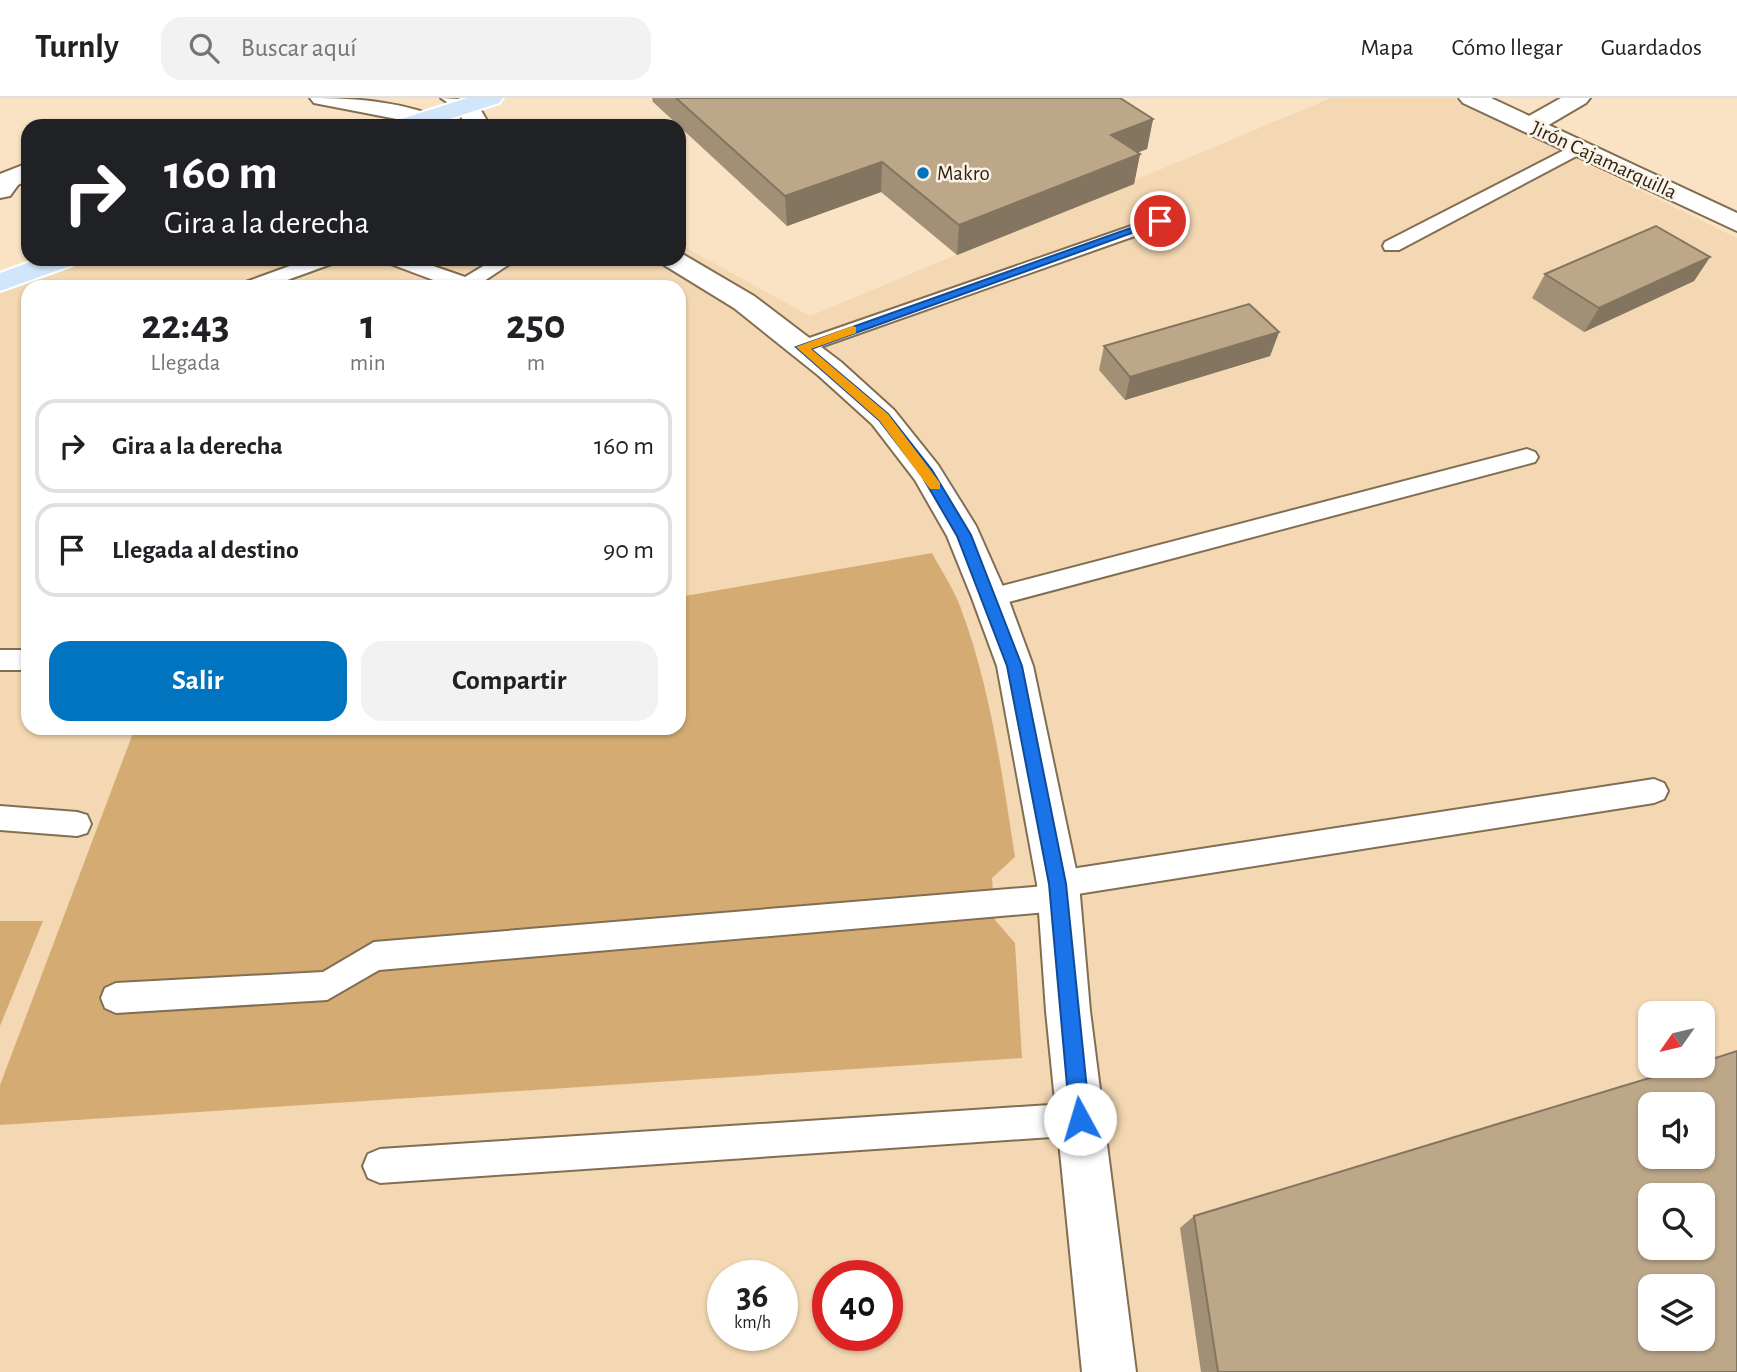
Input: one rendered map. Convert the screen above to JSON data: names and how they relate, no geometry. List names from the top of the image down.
{
  "streets": {
    "street": ["Jirón Cajamarquilla"]
  },
  "places": ["Makro"],
  "north": "bottom left",
  "page": {
    "header": "Turnly",
    "search": "Buscar aquí",
    "nav": ["Mapa", "Cómo llegar", "Guardados"],
    "turn": ["160 m", "Gira a la derecha"],
    "eta": [
      "22:43",
      "Llegada",
      "1",
      "min",
      "250",
      "m"
    ],
    "list": [
      {
        "name": "Gira a la derecha",
        "value": "160 m"
      },
      {
        "name": "Llegada al destino",
        "value": "90 m"
      }
    ],
    "buttons": ["Salir", "Compartir"],
    "speed": "36 km/h",
    "limit": "40"
  }
}
